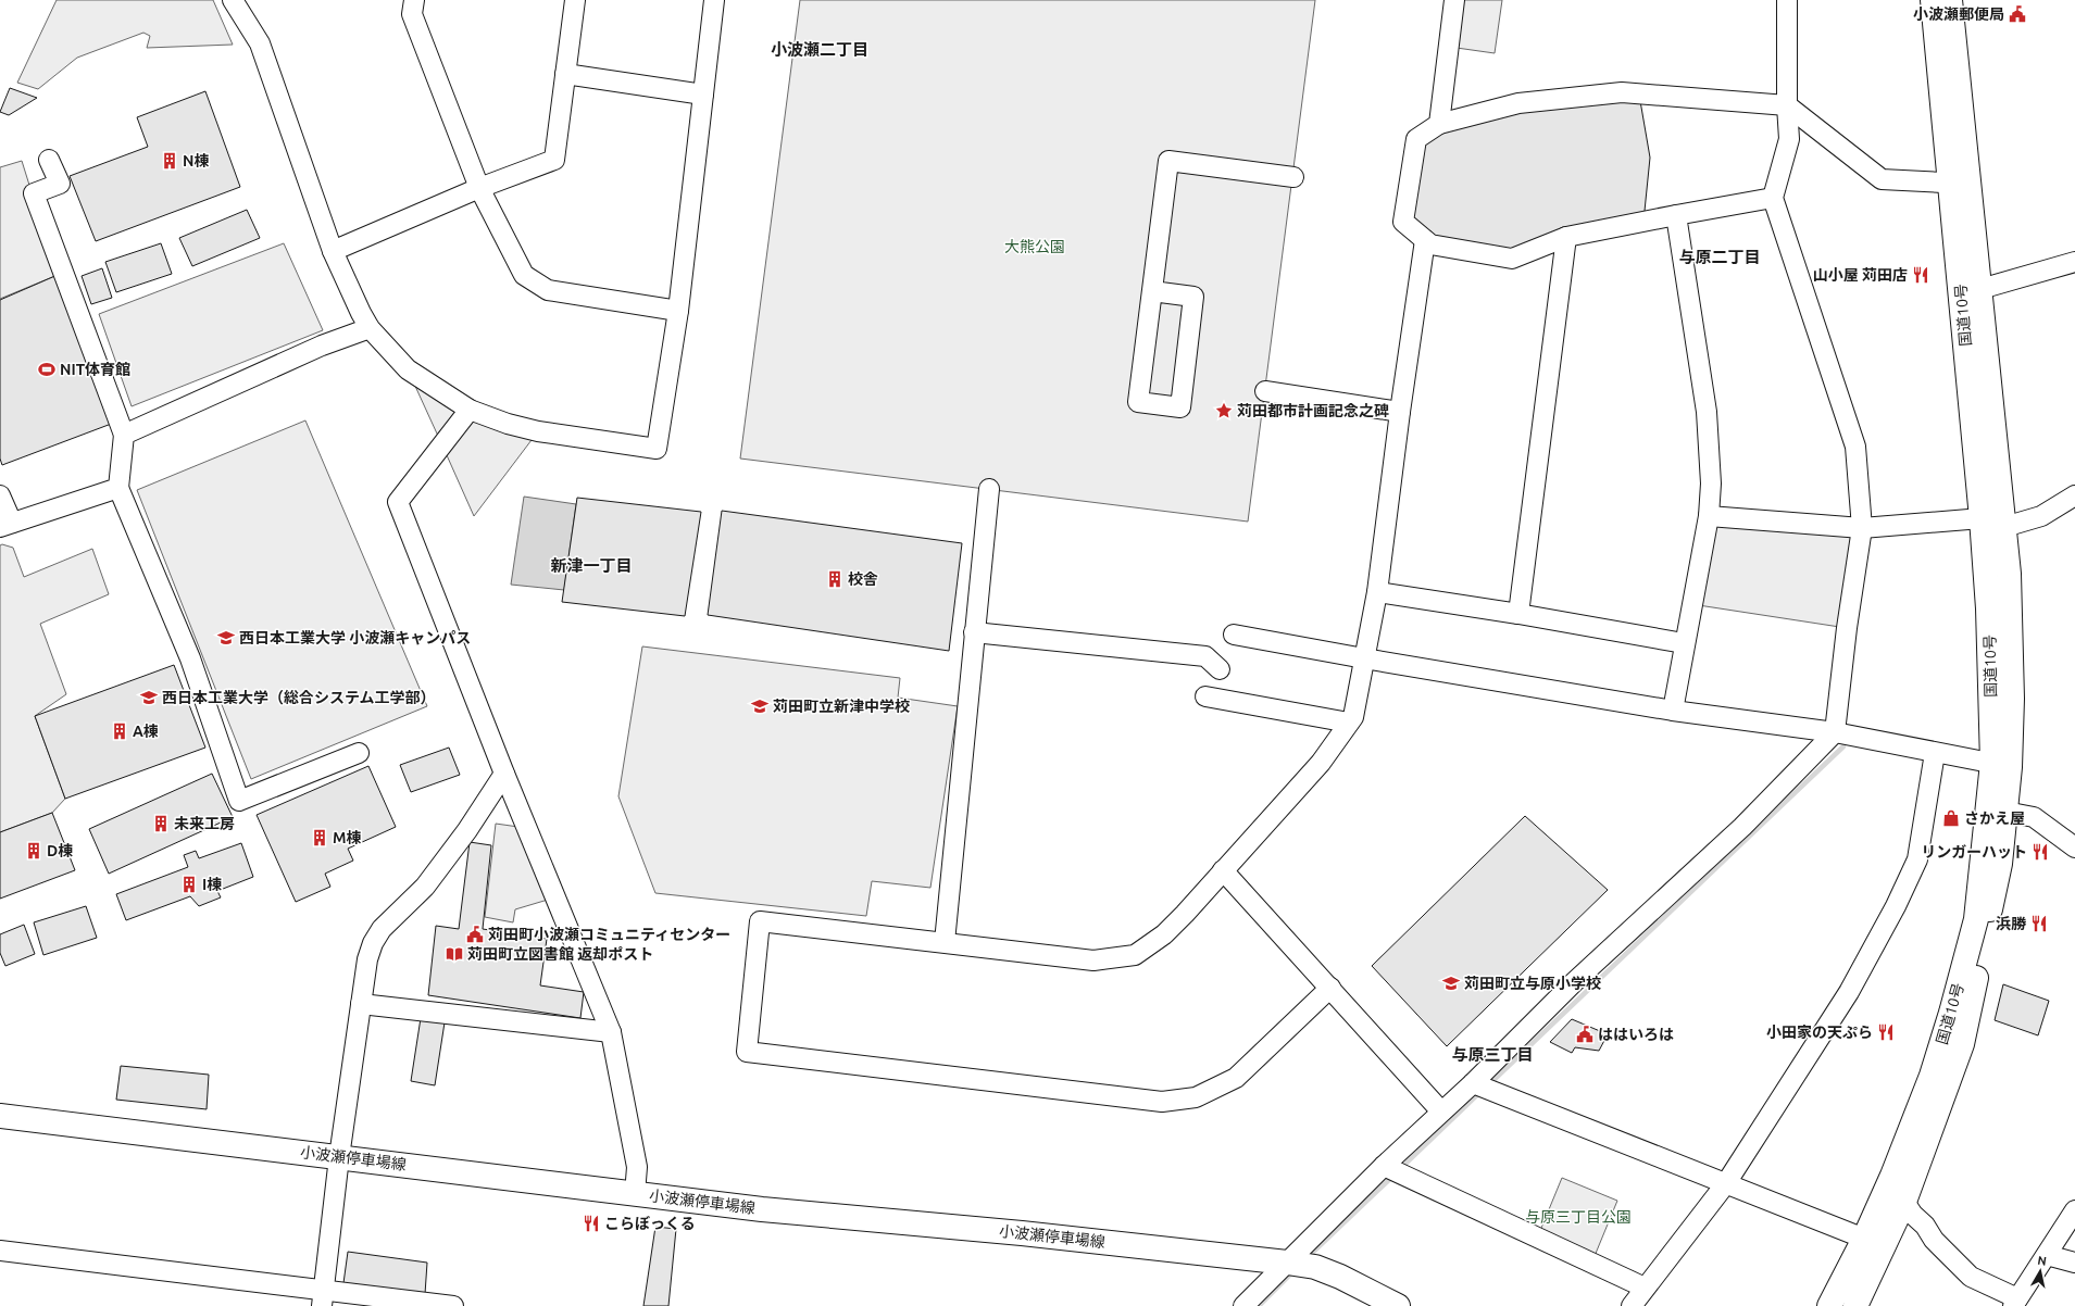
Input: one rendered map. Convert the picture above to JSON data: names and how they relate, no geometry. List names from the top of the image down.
{
  "streets": {
    "main road": ["国道10号", "小波瀬停車場線"]
  },
  "districts": [
    "小波瀬二丁目",
    "与原二丁目",
    "新津一丁目",
    "与原三丁目"
  ],
  "parks": ["大熊公園", "与原三丁目公園"],
  "places": {
    "public building": ["小波瀬郵便局", "苅田町小波瀬コミュニティセンター", "ははいろは"],
    "building": [
      "N棟",
      "校舎",
      "A棟",
      "未来工房",
      "M棟",
      "D棟",
      "I棟"
    ],
    "restaurant": [
      "山小屋 苅田店",
      "リンガーハット",
      "浜勝",
      "小田家の天ぷら",
      "こらぼっくる"
    ],
    "sports": ["NIT体育館"],
    "place": ["苅田都市計画記念之碑"],
    "school or university": [
      "西日本工業大学 小波瀬キャンパス",
      "西日本工業大学（総合システム工学部）",
      "苅田町立新津中学校",
      "苅田町立与原小学校"
    ],
    "shop": ["さかえ屋"],
    "library": ["苅田町立図書館 返却ポスト"]
  },
  "north": "top"
}
